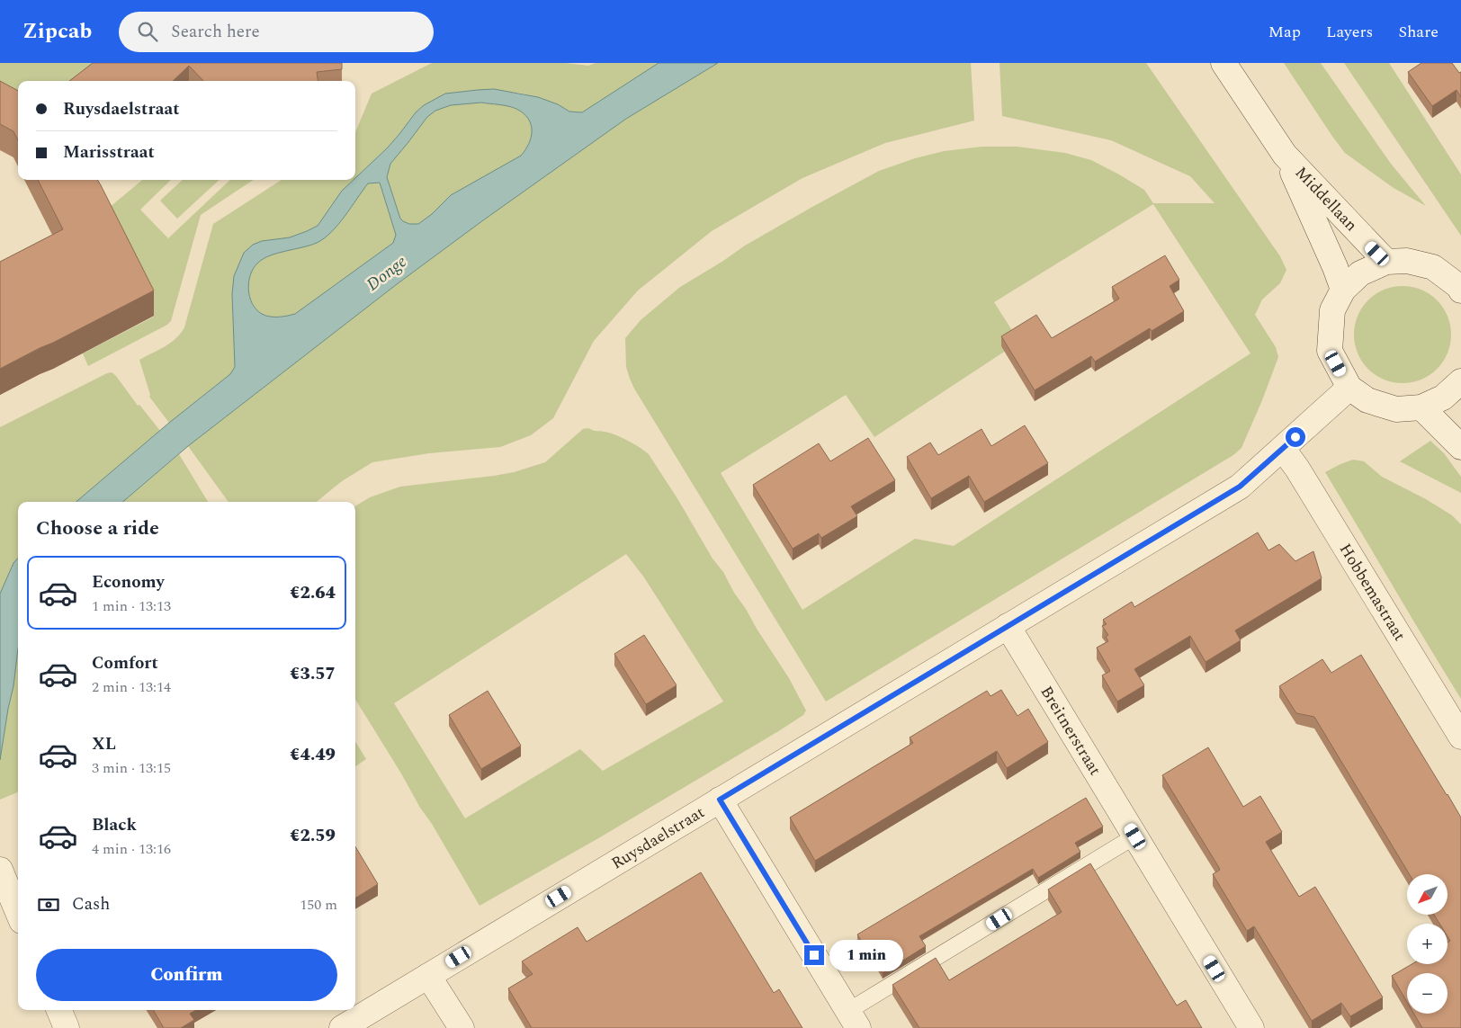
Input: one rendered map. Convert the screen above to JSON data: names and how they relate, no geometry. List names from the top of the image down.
{
  "streets": {
    "street": [
      "Middellaan",
      "Hobbemastraat",
      "Breitnerstraat",
      "Ruysdaelstraat"
    ]
  },
  "crossings": [
    ["Hobbemastraat", "Ruysdaelstraat"],
    ["Breitnerstraat", "Ruysdaelstraat"]
  ],
  "water": ["Donge"],
  "north": "bottom left",
  "page": {
    "header": "Zipcab",
    "search": "Search here",
    "nav": ["Map", "Layers", "Share"],
    "banner": ["Ruysdaelstraat", "Marisstraat"],
    "heading": "Choose a ride",
    "list": [
      {
        "name": "Economy",
        "note": "1 min · 13:13",
        "value": "€2.64"
      },
      {
        "name": "Comfort",
        "note": "2 min · 13:14",
        "value": "€3.57"
      },
      {
        "name": "XL",
        "note": "3 min · 13:15",
        "value": "€4.49"
      },
      {
        "name": "Black",
        "note": "4 min · 13:16",
        "value": "€2.59"
      }
    ],
    "map_buttons": ["+", "−"],
    "pay": ["Cash", "150 m"],
    "bubble": "1 min",
    "buttons": "Confirm"
  }
}
